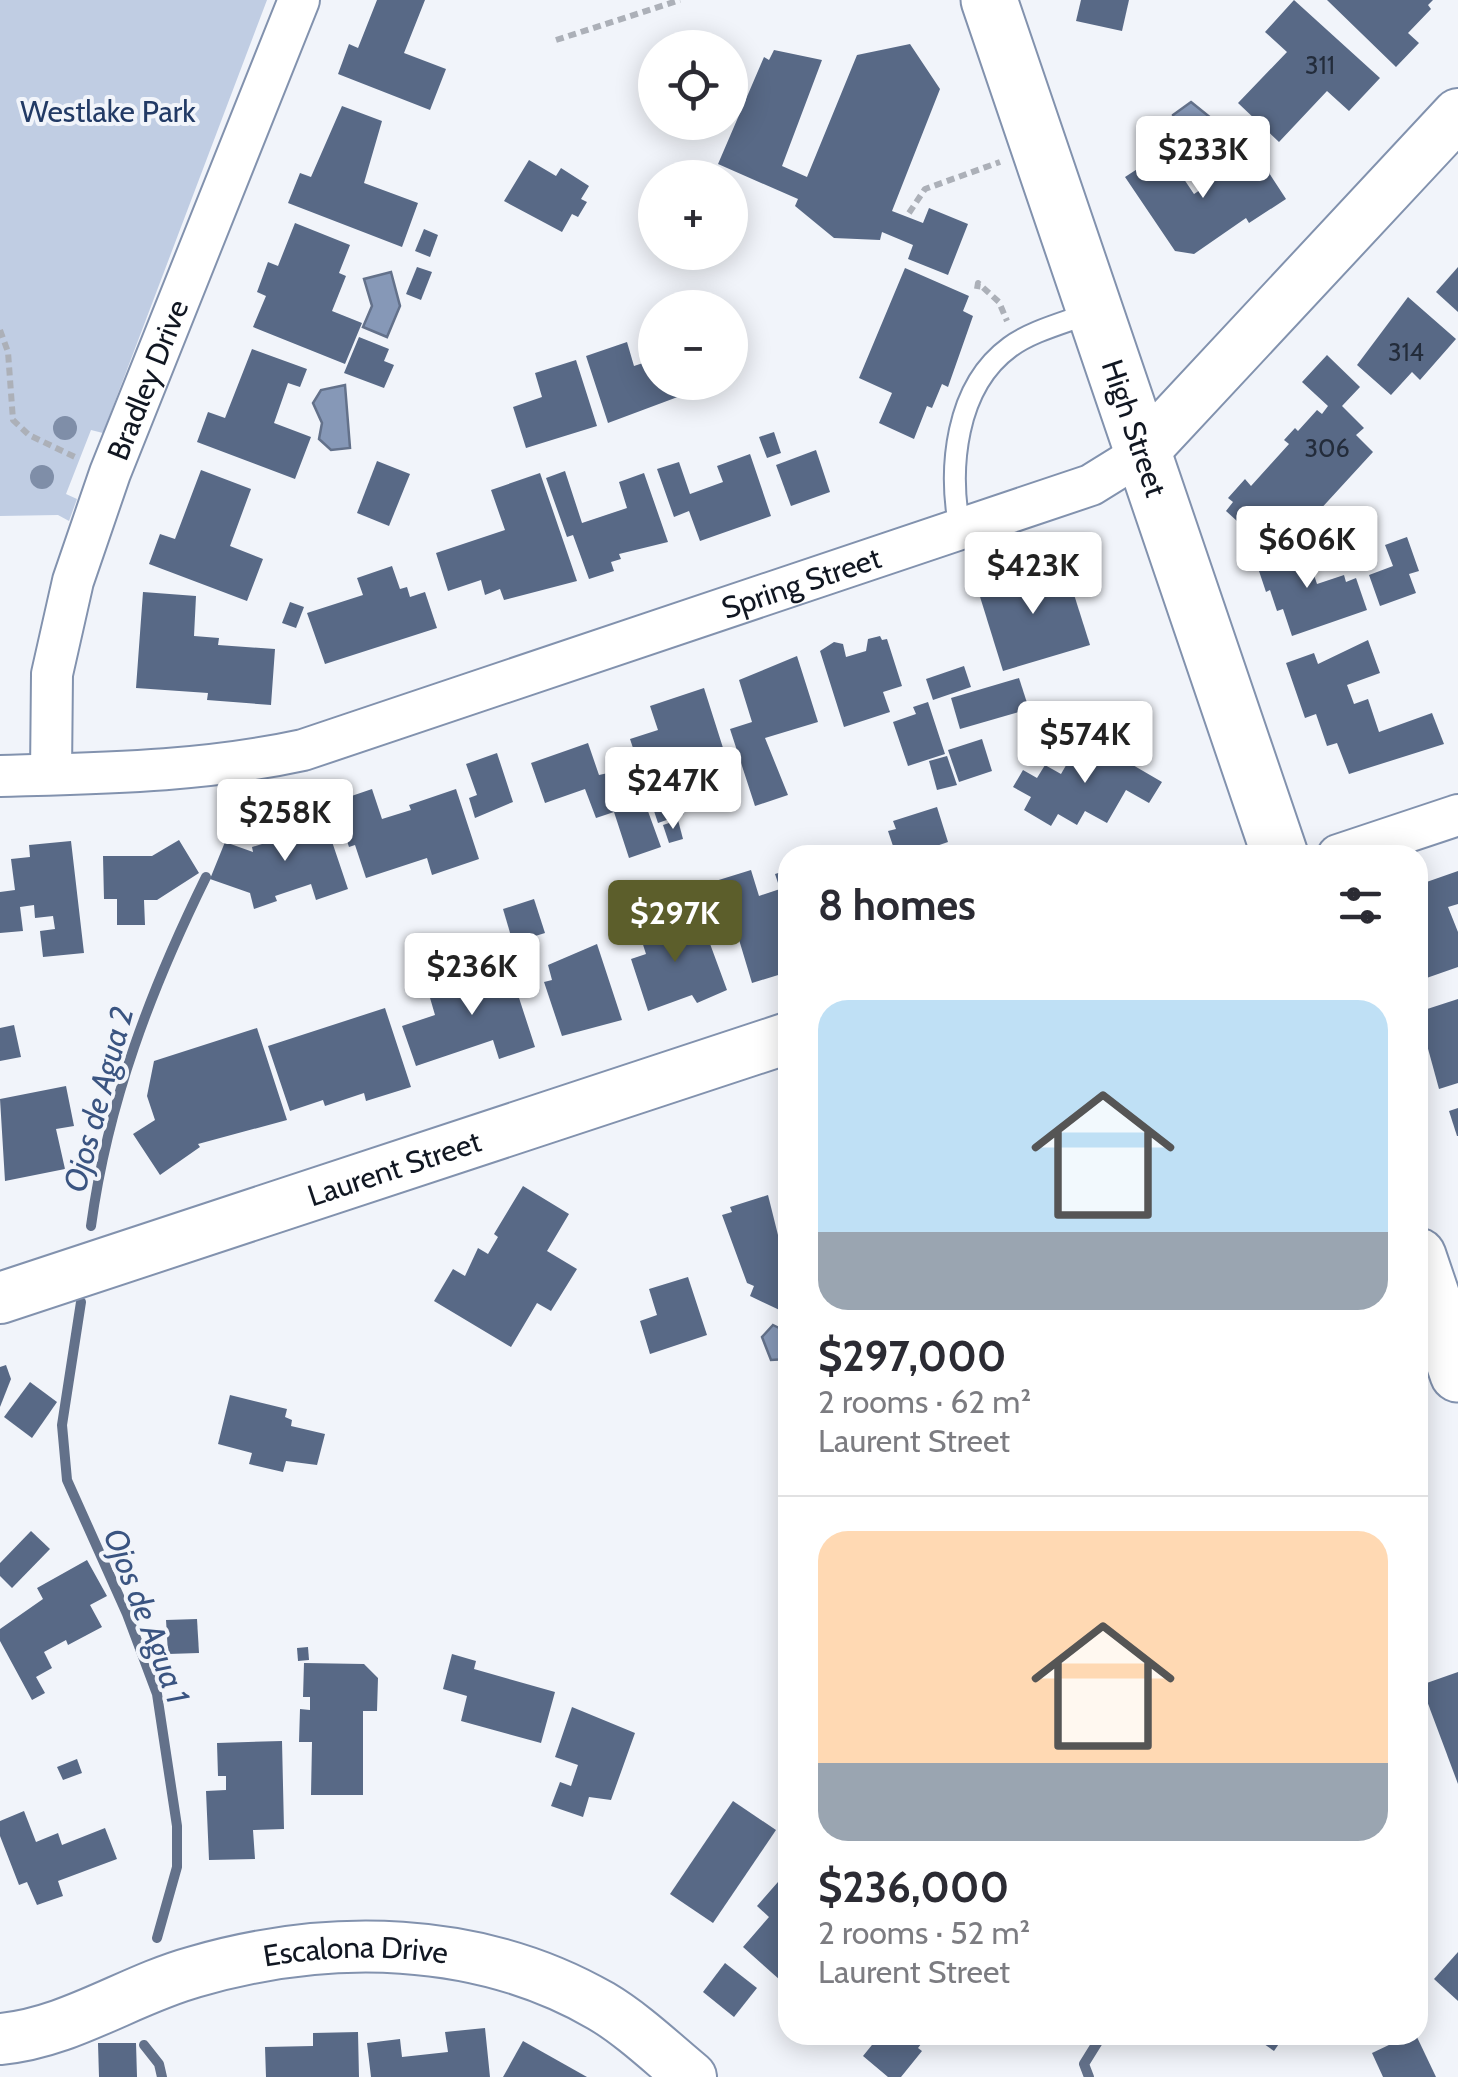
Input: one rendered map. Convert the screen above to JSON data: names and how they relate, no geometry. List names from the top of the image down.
{
  "streets": {
    "main road": ["High Street"],
    "street": [
      "Bradley Drive",
      "Spring Street",
      "Laurent Street",
      "Escalona Drive"
    ]
  },
  "crossings": [
    ["Bradley Drive", "Spring Street"],
    ["High Street", "Spring Street"]
  ],
  "water": ["Ojos de Agua 2", "Ojos de Agua 1"],
  "parks": ["Westlake Park"],
  "house_numbers": ["311", "314", "306"],
  "page": {
    "map_buttons": ["+", "−"],
    "price": [
      "$233K",
      "$606K",
      "$423K",
      "$574K",
      "$247K",
      "$258K",
      "$297K",
      "$236K"
    ],
    "heading": "8 homes",
    "list": [
      {
        "name": "$297,000",
        "note": "2 rooms · 62 m² · Laurent Street"
      },
      {
        "name": "$236,000",
        "note": "2 rooms · 52 m² · Laurent Street"
      }
    ]
  }
}
